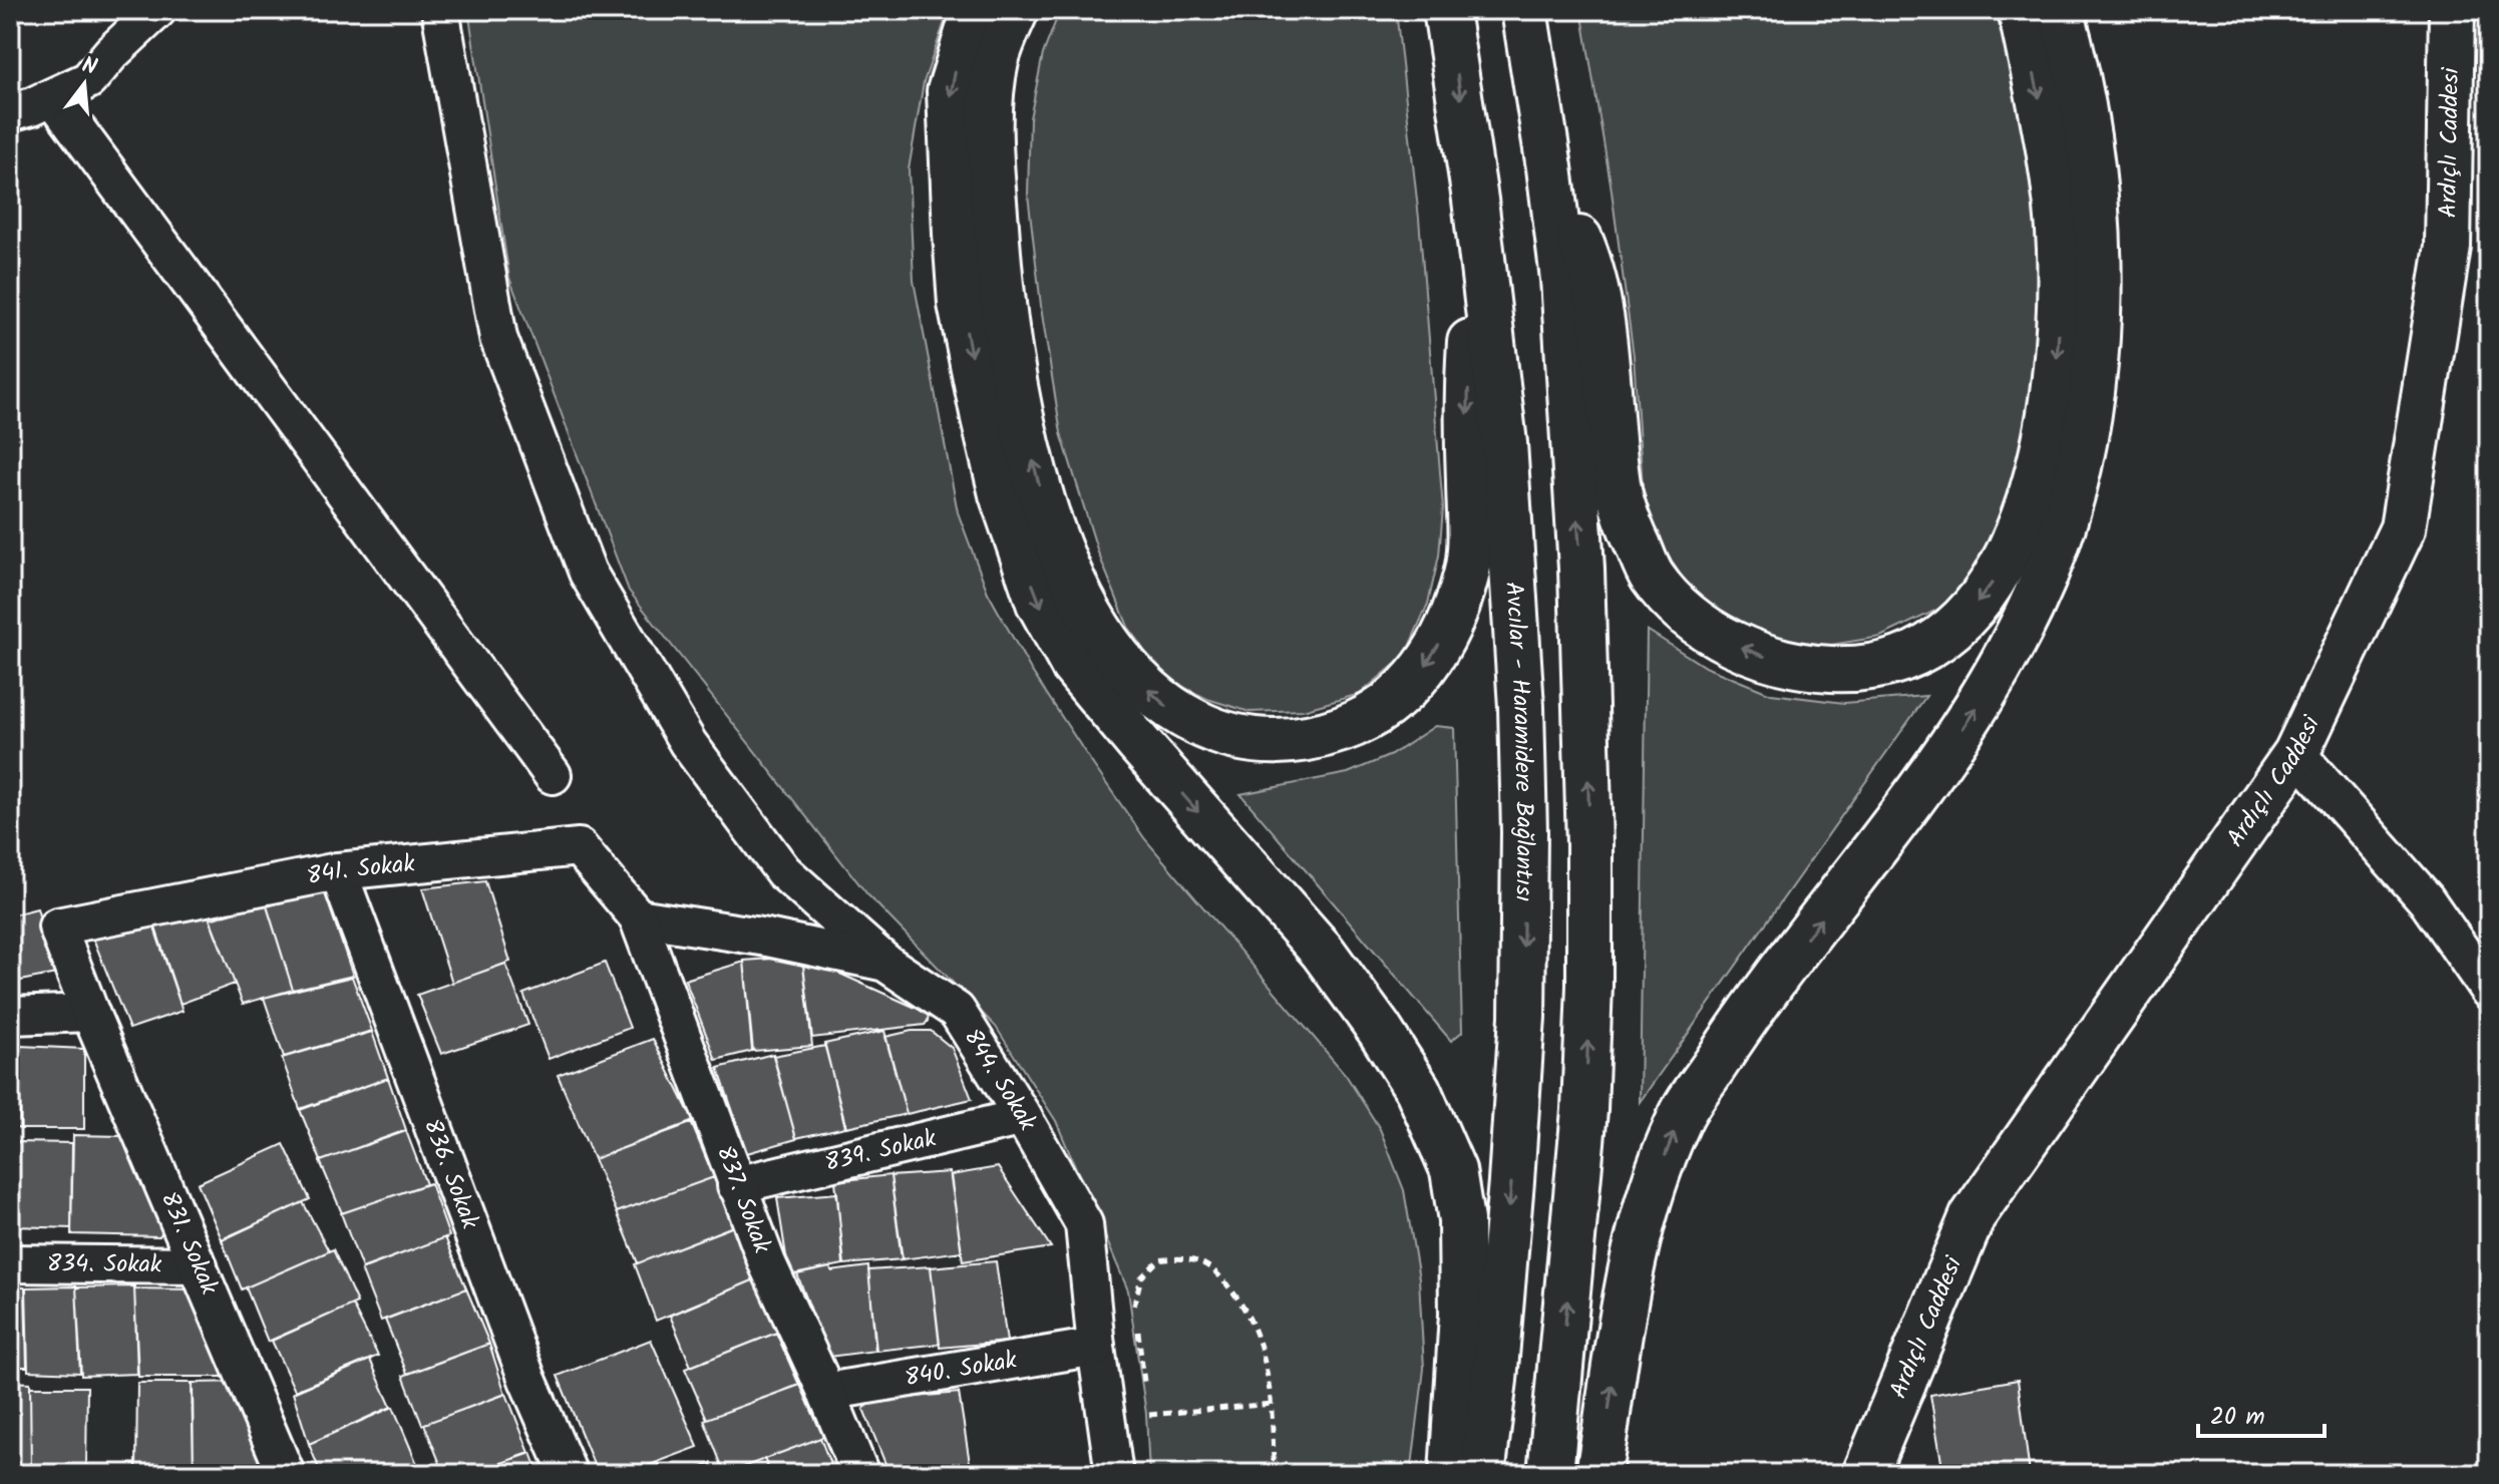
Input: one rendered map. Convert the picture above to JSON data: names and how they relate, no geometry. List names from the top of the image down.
{
  "streets": {
    "main road": ["Ardıçlı Caddesi", "Avcılar - Haramidere Bağlantısı"],
    "street": [
      "841. Sokak",
      "844. Sokak",
      "839. Sokak",
      "836. Sokak",
      "837. Sokak",
      "831. Sokak",
      "834. Sokak",
      "840. Sokak"
    ]
  },
  "crossings": [
    ["841. Sokak", "844. Sokak"],
    ["841. Sokak", "836. Sokak"],
    ["841. Sokak", "837. Sokak"],
    ["841. Sokak", "831. Sokak"],
    ["844. Sokak", "839. Sokak"],
    ["844. Sokak", "837. Sokak"],
    ["844. Sokak", "840. Sokak"],
    ["839. Sokak", "837. Sokak"],
    ["837. Sokak", "840. Sokak"],
    ["831. Sokak", "834. Sokak"]
  ],
  "scale_bar": "20 m",
  "north": "top"
}
